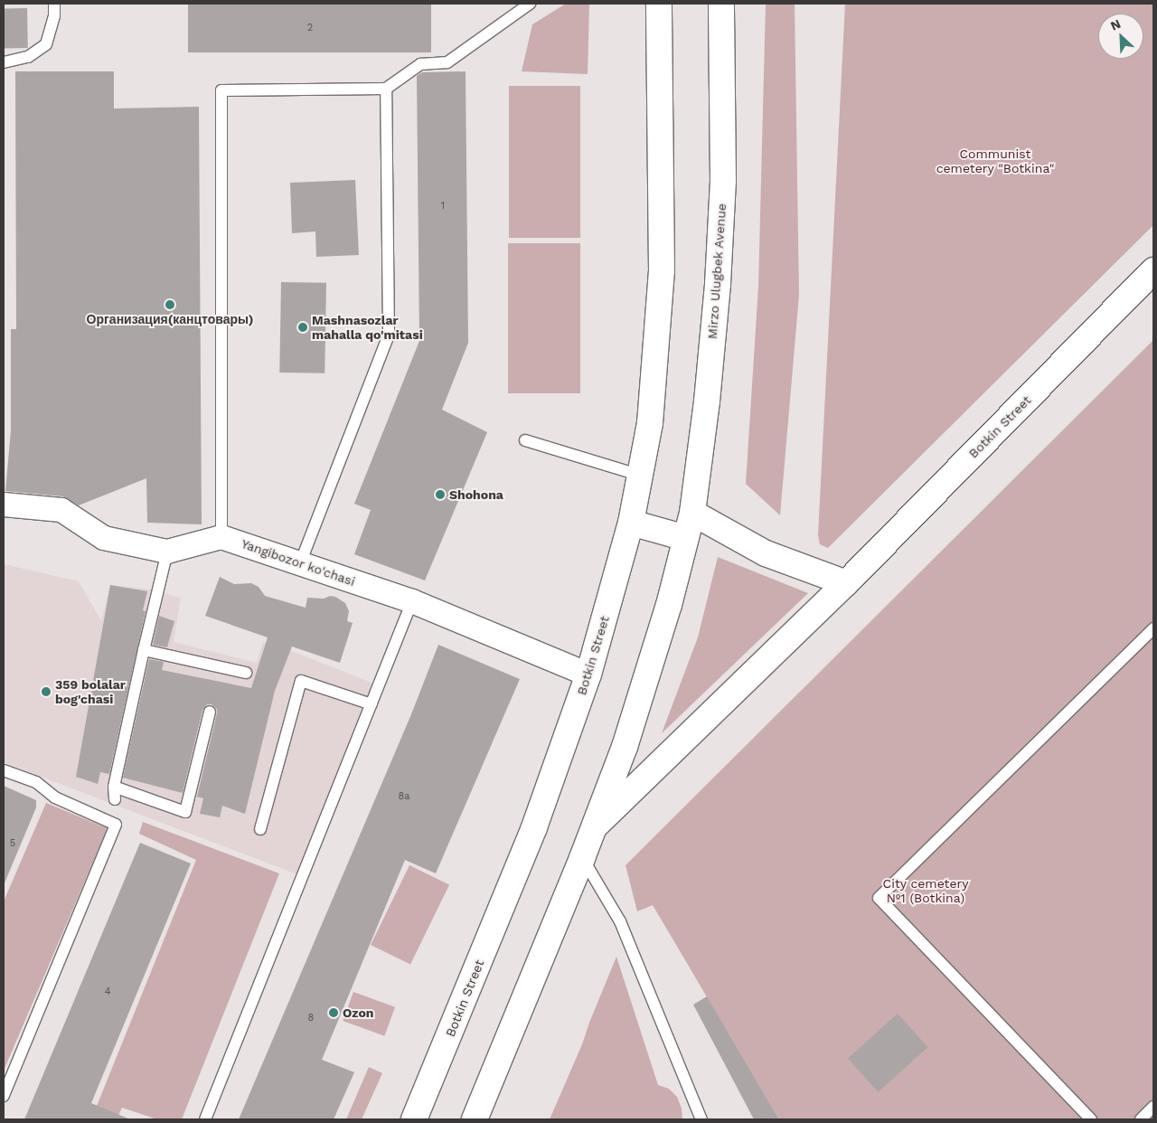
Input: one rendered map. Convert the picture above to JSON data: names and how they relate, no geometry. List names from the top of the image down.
{
  "streets": {
    "main road": ["Mirzo Ulugbek Avenue", "Botkin Street"],
    "street": ["Yangibozor ko'chasi"]
  },
  "crossings": [
    ["Mirzo Ulugbek Avenue", "Botkin Street"],
    ["Botkin Street", "Yangibozor ko'chasi"]
  ],
  "parks": ["Communist cemetery \"Botkina\"", "City cemetery №1 (Botkina)"],
  "places": [
    "Организация(канцтовары)",
    "Mashnasozlar mahalla qo'mitasi",
    "Shohona",
    "359 bolalar bog'chasi",
    "Ozon"
  ],
  "house_numbers": [
    "2",
    "1",
    "8a",
    "5",
    "4",
    "8"
  ],
  "north": "top left"
}
